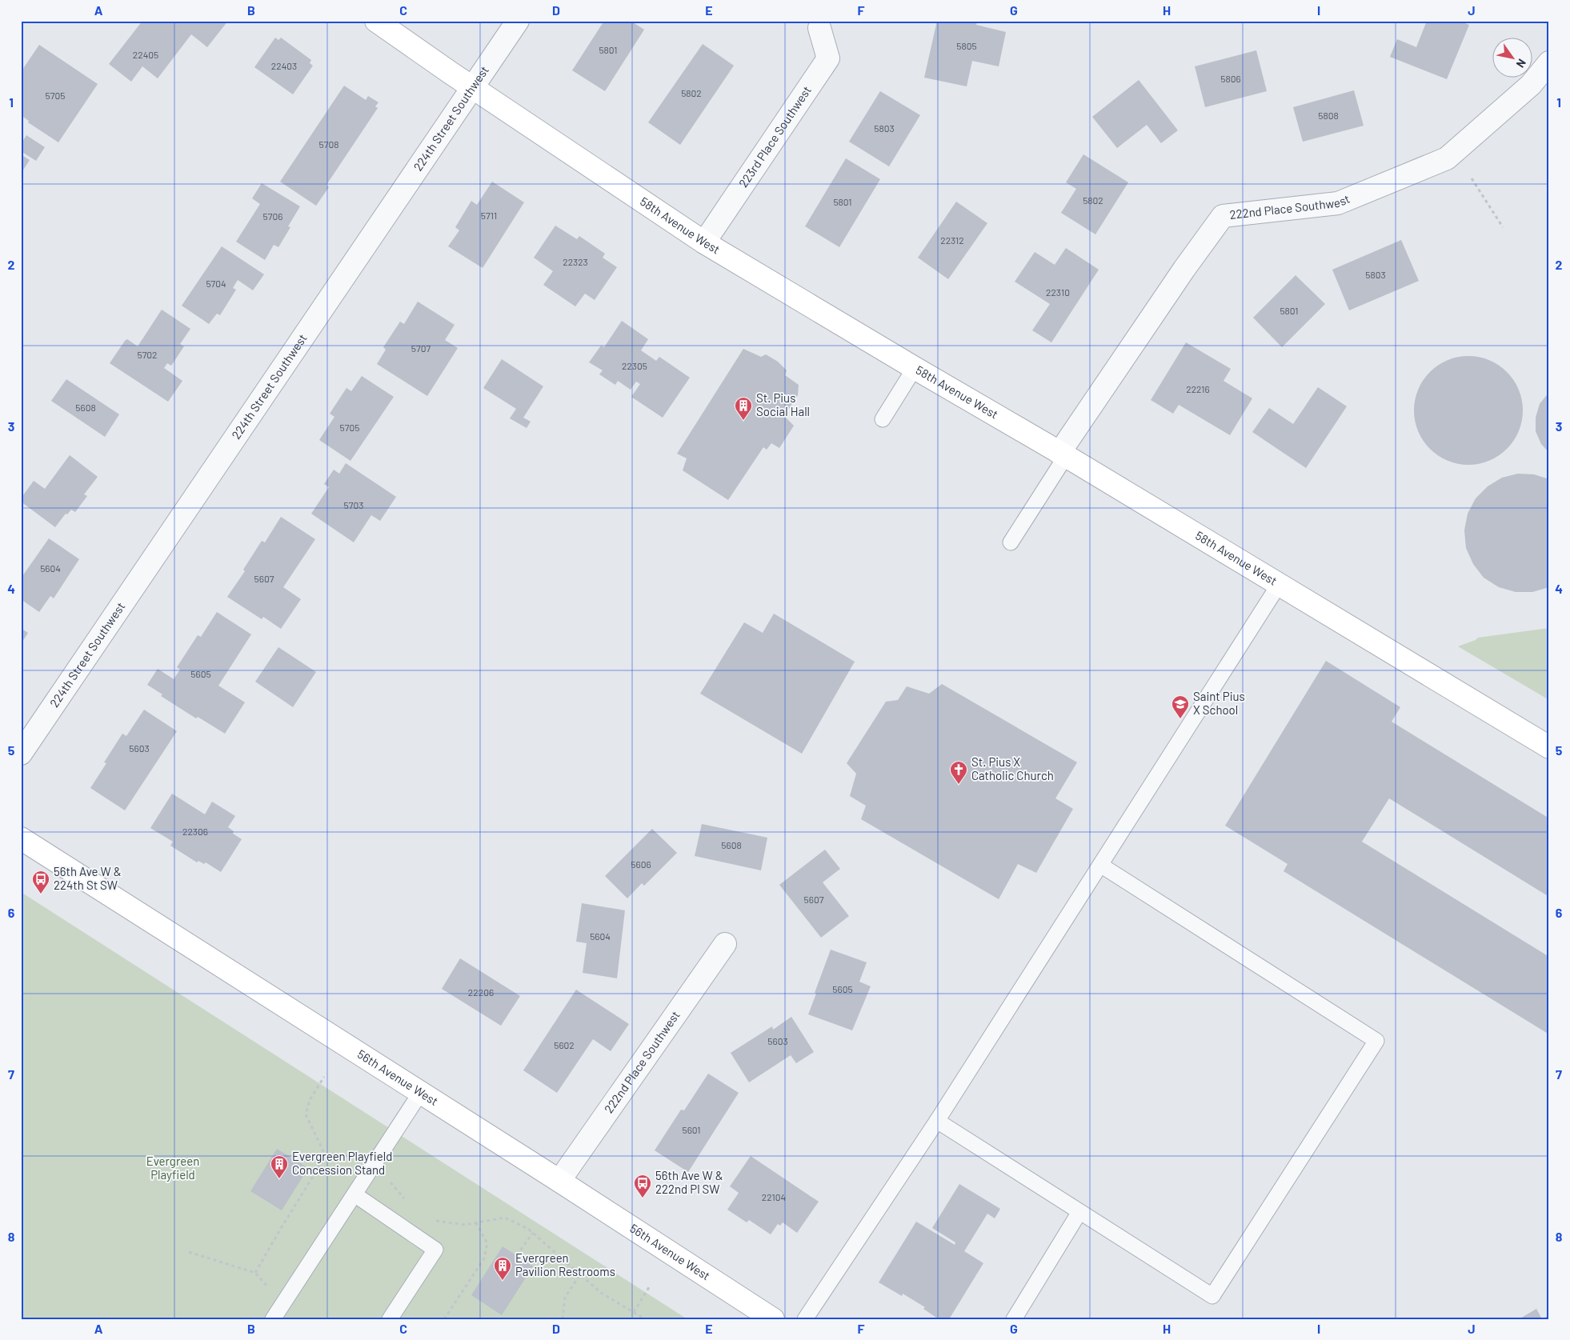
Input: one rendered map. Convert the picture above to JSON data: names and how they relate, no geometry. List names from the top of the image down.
{
  "streets": {
    "street": [
      "224th Street Southwest",
      "223rd Place Southwest",
      "222nd Place Southwest",
      "58th Avenue West",
      "56th Avenue West"
    ]
  },
  "crossings": [
    ["224th Street Southwest", "58th Avenue West"],
    ["223rd Place Southwest", "58th Avenue West"],
    ["222nd Place Southwest", "58th Avenue West"],
    ["222nd Place Southwest", "56th Avenue West"]
  ],
  "parks": ["Evergreen Playfield"],
  "places": {
    "building": ["St. Pius Social Hall", "Evergreen Playfield Concession Stand", "Evergreen Pavilion Restrooms"],
    "school or university": ["Saint Pius X School"],
    "church": ["St. Pius X Catholic Church"],
    "bus stop": ["56th Ave W & 224th St SW", "56th Ave W & 222nd Pl SW"]
  },
  "house_numbers": [
    "5805",
    "5801",
    "22405",
    "22403",
    "5806",
    "5802",
    "5705",
    "5808",
    "5803",
    "5708",
    "5802",
    "5801",
    "5711",
    "5706",
    "22312",
    "22323",
    "5803",
    "5704",
    "22310",
    "5801",
    "5707",
    "5702",
    "22305",
    "22216",
    "5608",
    "5705",
    "5703",
    "5604",
    "5607",
    "5605",
    "5603",
    "22306",
    "5608",
    "5606",
    "5607",
    "5604",
    "5605",
    "22206",
    "5603",
    "5602",
    "5601",
    "22104"
  ],
  "north": "bottom right",
  "grid": {
    "columns": [
      "A",
      "B",
      "C",
      "D",
      "E",
      "F",
      "G",
      "H",
      "I",
      "J"
    ],
    "rows": [
      "1",
      "2",
      "3",
      "4",
      "5",
      "6",
      "7",
      "8"
    ]
  }
}
